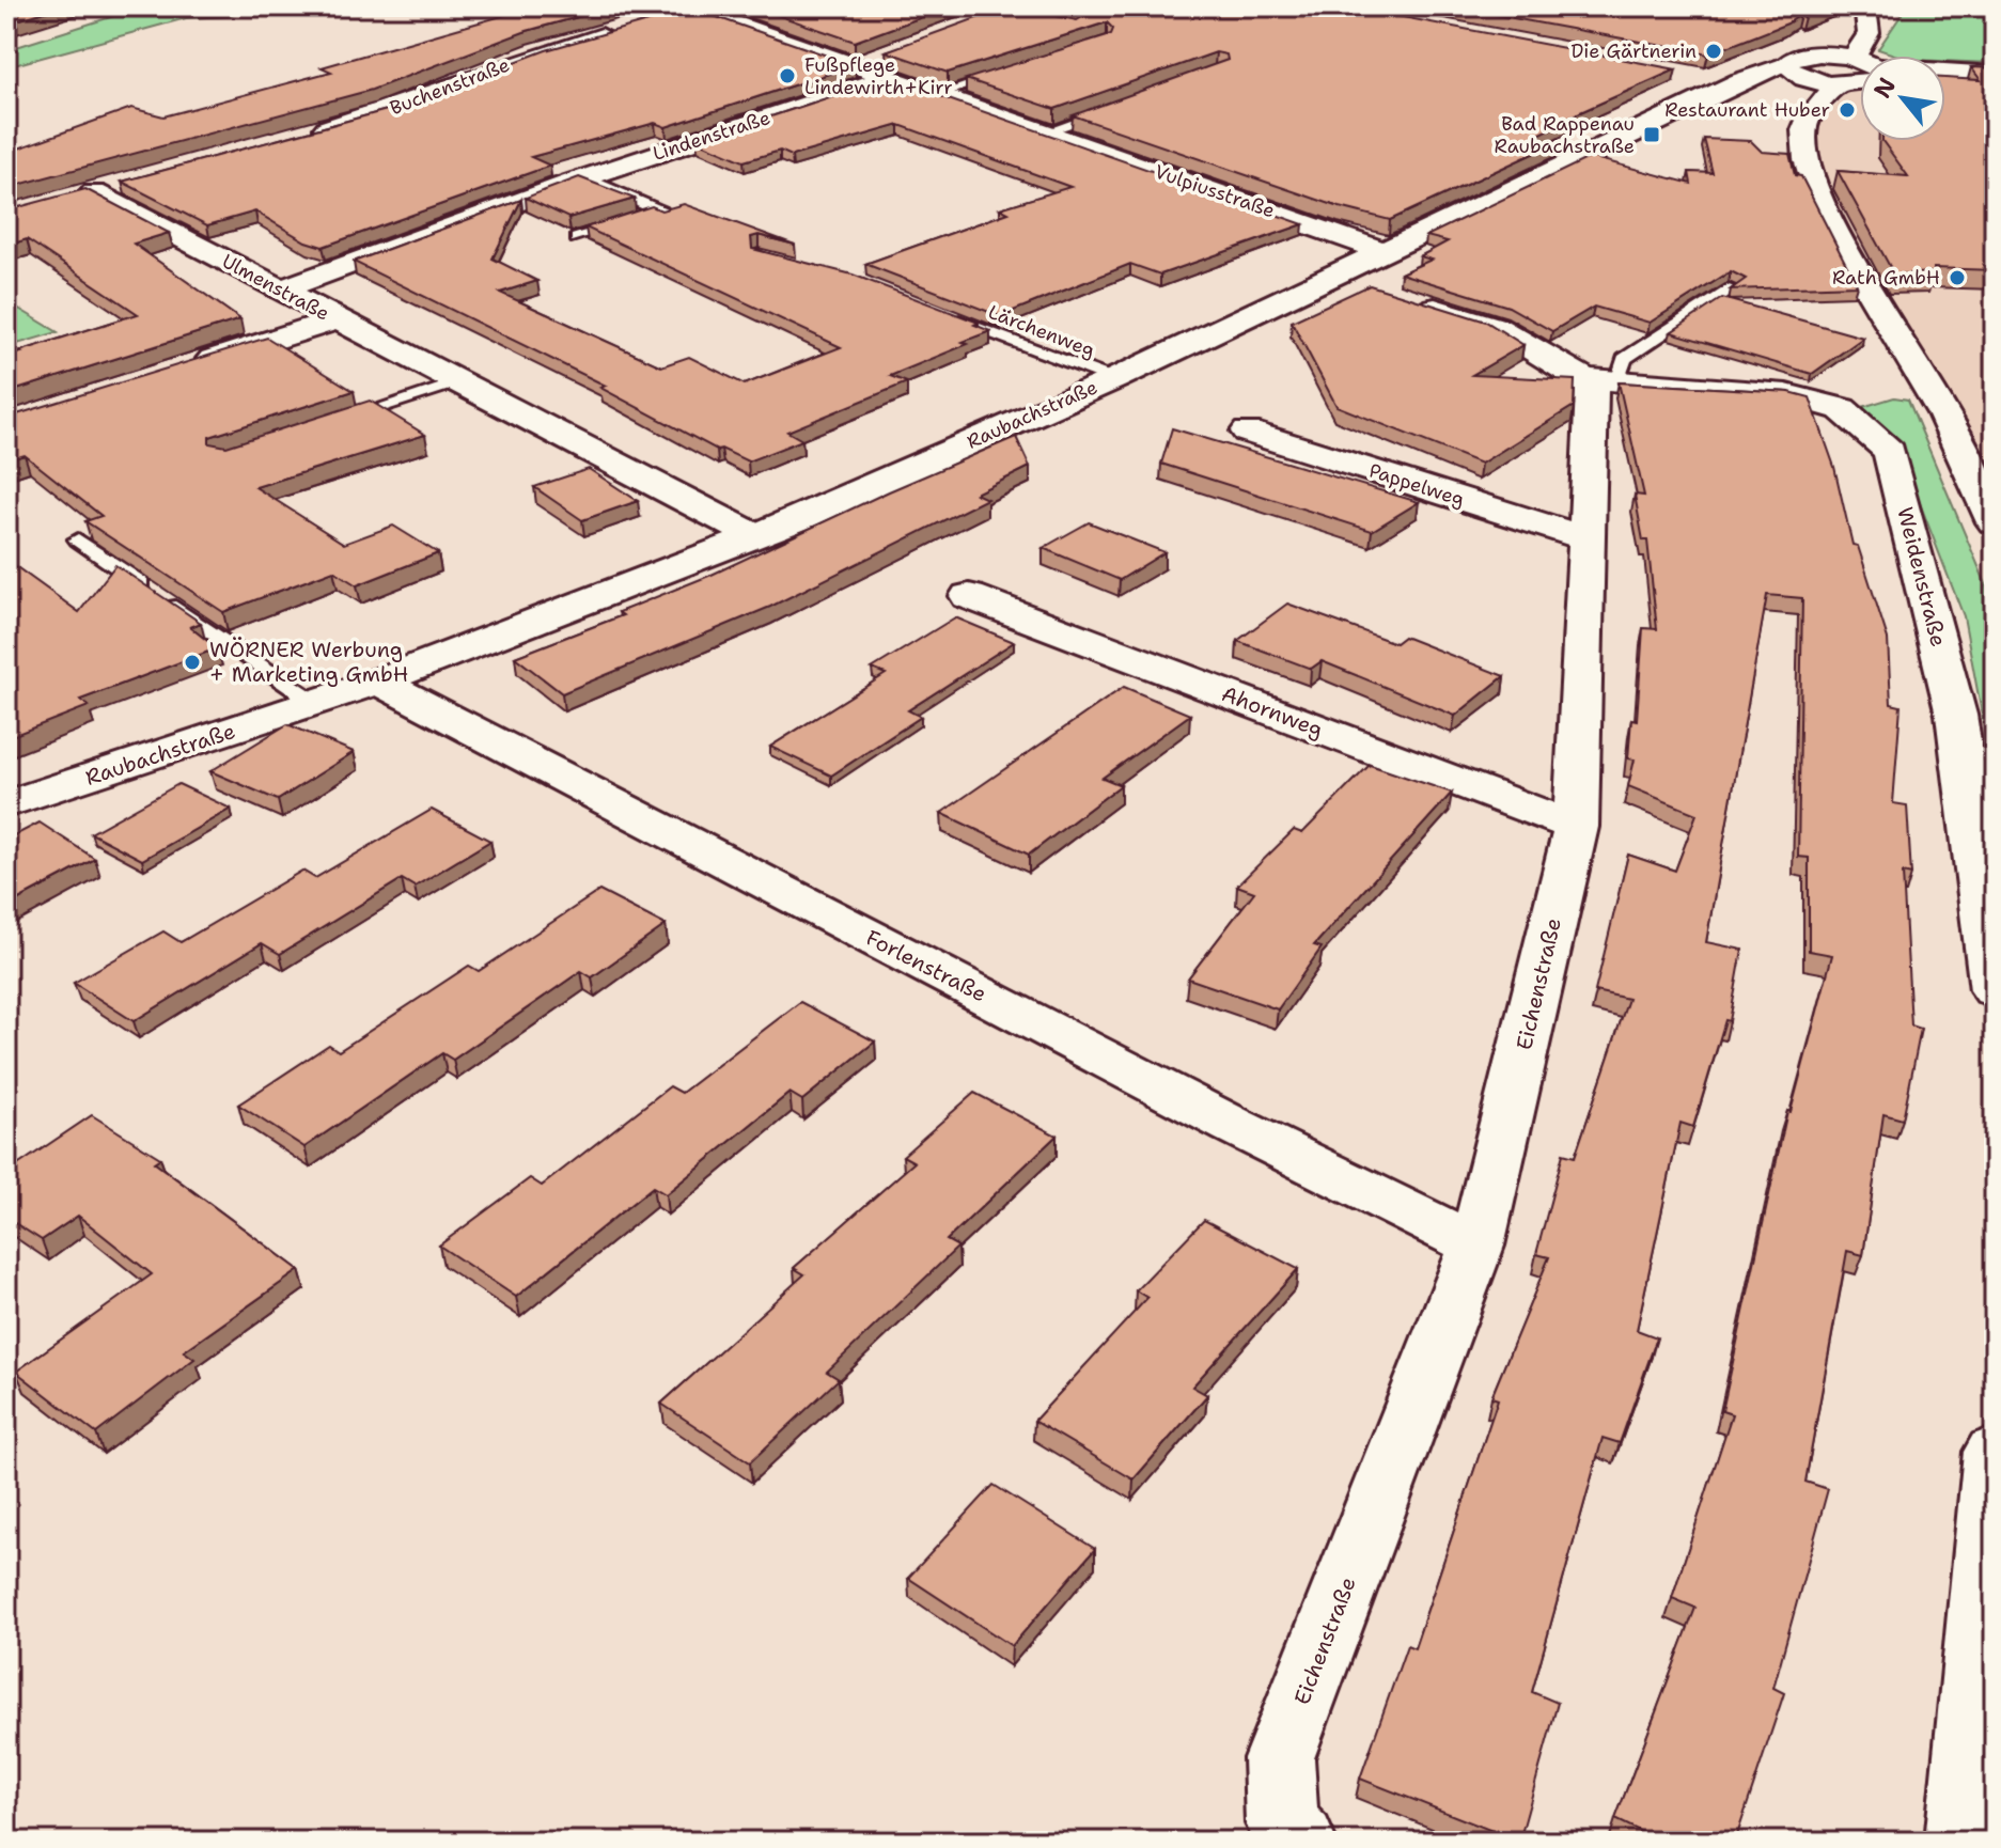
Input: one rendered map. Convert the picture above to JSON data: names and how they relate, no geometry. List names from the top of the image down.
{
  "streets": {
    "street": [
      "Buchenstraße",
      "Lindenstraße",
      "Vulpiusstraße",
      "Ulmenstraße",
      "Raubachstraße",
      "Pappelweg",
      "Weidenstraße",
      "Ahornweg",
      "Forlenstraße",
      "Eichenstraße"
    ],
    "lane": ["Lärchenweg"]
  },
  "crossings": [
    ["Lindenstraße", "Vulpiusstraße"],
    ["Lindenstraße", "Ulmenstraße"],
    ["Vulpiusstraße", "Raubachstraße"],
    ["Ulmenstraße", "Raubachstraße"],
    ["Lärchenweg", "Raubachstraße"],
    ["Raubachstraße", "Forlenstraße"],
    ["Pappelweg", "Eichenstraße"],
    ["Weidenstraße", "Eichenstraße"],
    ["Ahornweg", "Eichenstraße"],
    ["Forlenstraße", "Eichenstraße"]
  ],
  "places": {
    "other": [
      "Die Gärtnerin",
      "Fußpflege Lindewirth+Kirr",
      "Restaurant Huber",
      "Rath GmbH",
      "WÖRNER Werbung + Marketing GmbH"
    ],
    "transit": ["Bad Rappenau Raubachstraße"]
  },
  "north": "top left"
}
